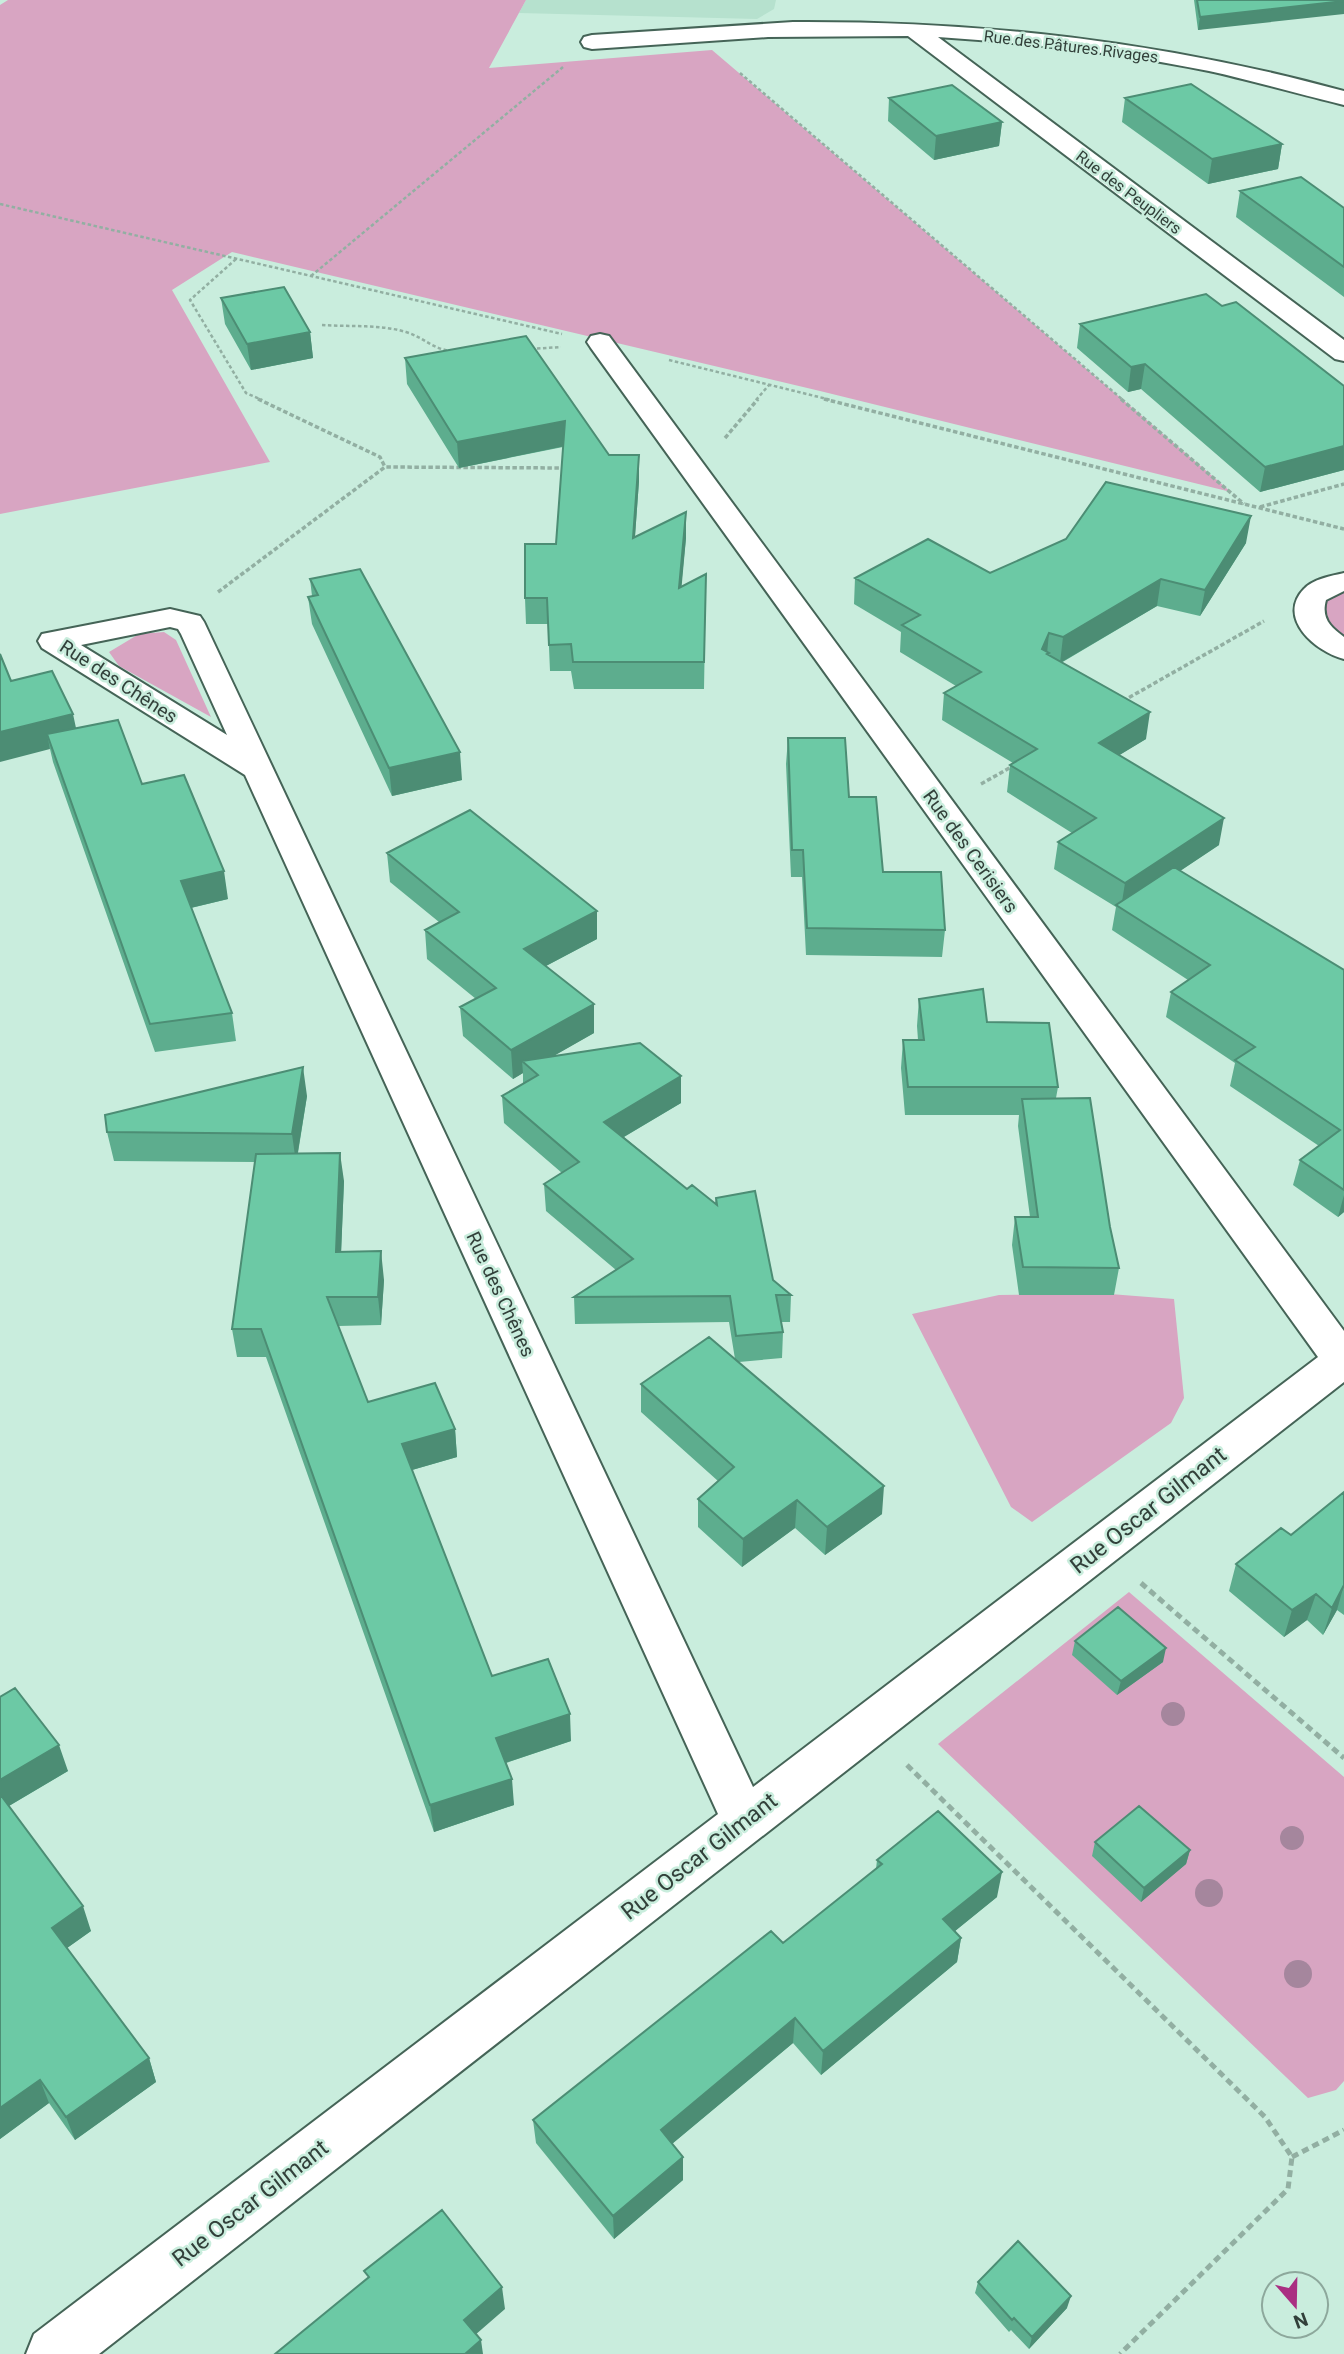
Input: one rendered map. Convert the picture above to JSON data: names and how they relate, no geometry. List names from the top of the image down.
{
  "streets": {
    "street": [
      "Rue des Pâtures Rivages",
      "Rue des Peupliers",
      "Rue des Chênes",
      "Rue des Cerisiers",
      "Rue Oscar Gilmant"
    ]
  },
  "crossings": [
    ["Rue des Pâtures Rivages", "Rue des Peupliers"],
    ["Rue des Chênes", "Rue Oscar Gilmant"],
    ["Rue des Cerisiers", "Rue Oscar Gilmant"]
  ],
  "north": "bottom"
}
